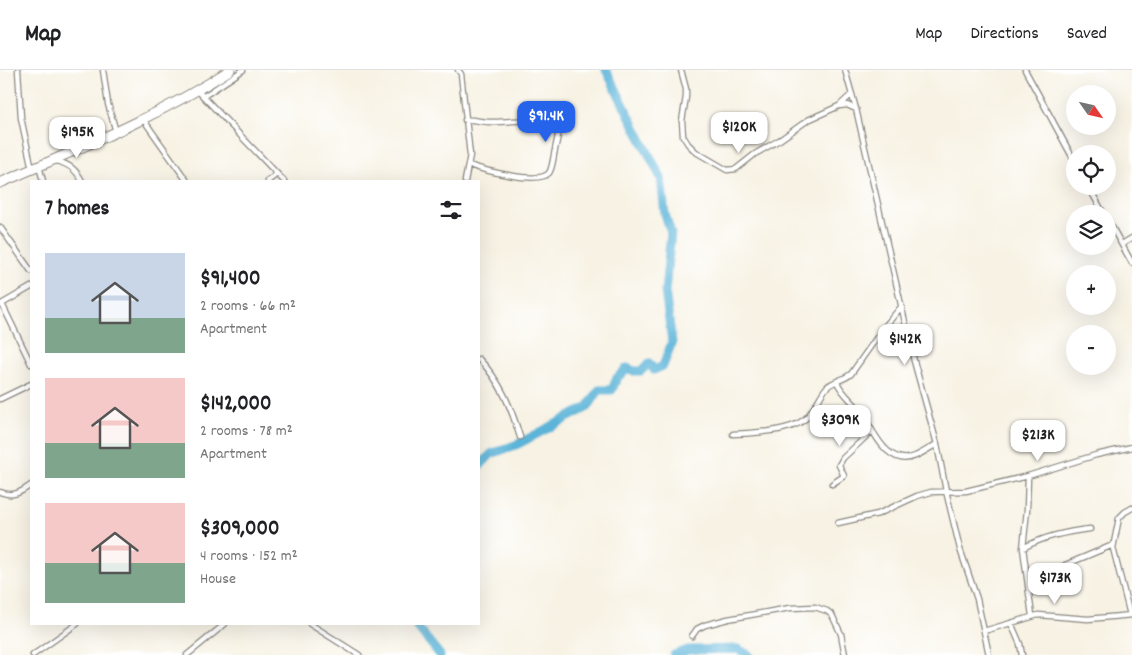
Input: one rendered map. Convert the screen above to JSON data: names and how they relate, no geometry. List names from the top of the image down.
{
  "north": "bottom right",
  "page": {
    "header": "Map",
    "nav": ["Map", "Directions", "Saved"],
    "map_buttons": ["+", "−"],
    "price": [
      "$91.4K",
      "$120K",
      "$195K",
      "$142K",
      "$309K",
      "$213K",
      "$173K"
    ],
    "heading": "7 homes",
    "list": [
      {
        "name": "$91,400",
        "note": "2 rooms · 66 m² · Apartment"
      },
      {
        "name": "$142,000",
        "note": "2 rooms · 78 m² · Apartment"
      },
      {
        "name": "$309,000",
        "note": "4 rooms · 152 m² · House"
      }
    ]
  }
}
